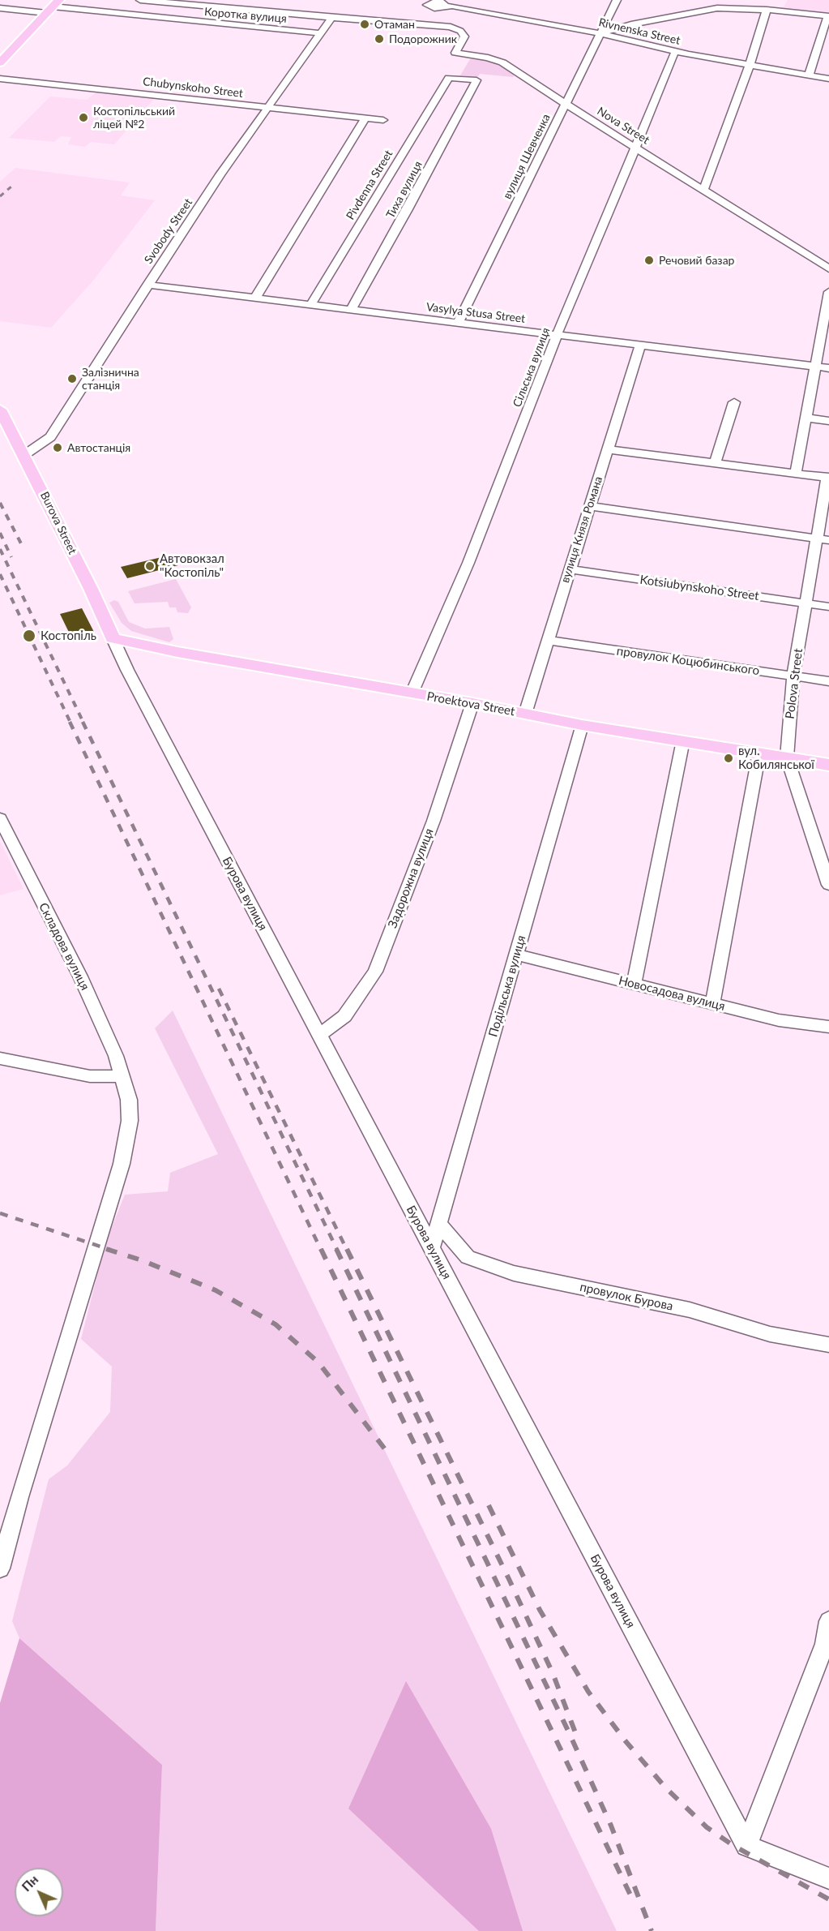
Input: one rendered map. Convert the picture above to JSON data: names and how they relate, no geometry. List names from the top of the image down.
{
  "streets": {
    "main road": ["Burova Street", "Proektova Street"],
    "street": [
      "Коротка вулиця",
      "Rivnenska Street",
      "Chubynskoho Street",
      "Nova Street",
      "вулиця Шевченка",
      "Pivdenna Street",
      "Тиха вулиця",
      "Svobody Street",
      "Vasylya Stusa Street",
      "Сільська вулиця",
      "вулиця Князя Романа",
      "Kotsiubynskoho Street",
      "провулок Коцюбинського",
      "Polova Street",
      "Задорожна вулиця",
      "Бурова вулиця",
      "Складова вулиця",
      "Подільська вулиця",
      "Новосадова вулиця",
      "провулок Бурова"
    ]
  },
  "crossings": [
    ["Коротка вулиця", "Svobody Street"],
    ["Rivnenska Street", "вулиця Шевченка"],
    ["Rivnenska Street", "Сільська вулиця"],
    ["Chubynskoho Street", "Svobody Street"],
    ["Nova Street", "вулиця Шевченка"],
    ["Nova Street", "Svobody Street"],
    ["Nova Street", "Сільська вулиця"],
    ["вулиця Шевченка", "Vasylya Stusa Street"],
    ["Pivdenna Street", "Тиха вулиця"],
    ["Pivdenna Street", "Vasylya Stusa Street"],
    ["Тиха вулиця", "Vasylya Stusa Street"],
    ["Svobody Street", "Vasylya Stusa Street"],
    ["Svobody Street", "Burova Street"],
    ["Vasylya Stusa Street", "Сільська вулиця"],
    ["Vasylya Stusa Street", "вулиця Князя Романа"],
    ["Сільська вулиця", "Proektova Street"],
    ["Burova Street", "Proektova Street"],
    ["Burova Street", "Бурова вулиця"],
    ["вулиця Князя Романа", "Kotsiubynskoho Street"],
    ["вулиця Князя Романа", "провулок Коцюбинського"],
    ["вулиця Князя Романа", "Proektova Street"],
    ["Kotsiubynskoho Street", "Polova Street"],
    ["провулок Коцюбинського", "Polova Street"],
    ["Polova Street", "Proektova Street"],
    ["Proektova Street", "Задорожна вулиця"],
    ["Proektova Street", "Бурова вулиця"],
    ["Proektova Street", "Подільська вулиця"],
    ["Задорожна вулиця", "Бурова вулиця"],
    ["Бурова вулиця", "Подільська вулиця"],
    ["Подільська вулиця", "Новосадова вулиця"],
    ["Подільська вулиця", "провулок Бурова"]
  ],
  "places": [
    "Отаман",
    "Подорожник",
    "Костопільський ліцей №2",
    "Речовий базар",
    "Залізнична станція",
    "Автостанція",
    "Автовокзал \"Костопіль\"",
    "Костопіль",
    "вул. Кобилянської"
  ],
  "north": "top left"
}
